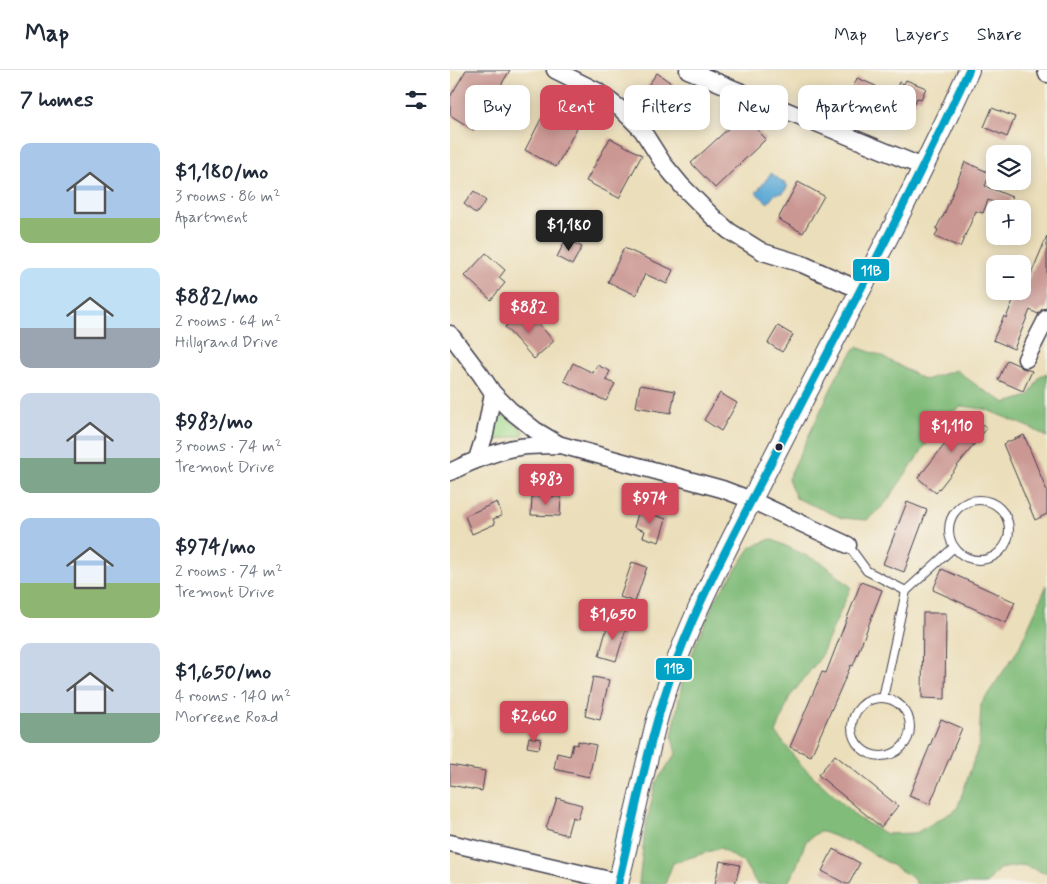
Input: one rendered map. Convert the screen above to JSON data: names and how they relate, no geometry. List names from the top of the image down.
{
  "lines": ["transit line 11B"],
  "page": {
    "header": "Map",
    "nav": ["Map", "Layers", "Share"],
    "heading": "7 homes",
    "chip": [
      "Buy",
      "Rent",
      "Filters",
      "New",
      "Apartment"
    ],
    "list": [
      {
        "name": "$1,180/mo",
        "note": "3 rooms · 86 m² · Apartment"
      },
      {
        "name": "$882/mo",
        "note": "2 rooms · 64 m² · Hillgrand Drive"
      },
      {
        "name": "$983/mo",
        "note": "3 rooms · 74 m² · Tremont Drive"
      },
      {
        "name": "$974/mo",
        "note": "2 rooms · 74 m² · Tremont Drive"
      },
      {
        "name": "$1,650/mo",
        "note": "4 rooms · 140 m² · Morreene Road"
      }
    ],
    "map_buttons": ["+", "−"],
    "price": [
      "$1,180",
      "$882",
      "$1,110",
      "$983",
      "$974",
      "$1,650",
      "$2,660"
    ]
  }
}
